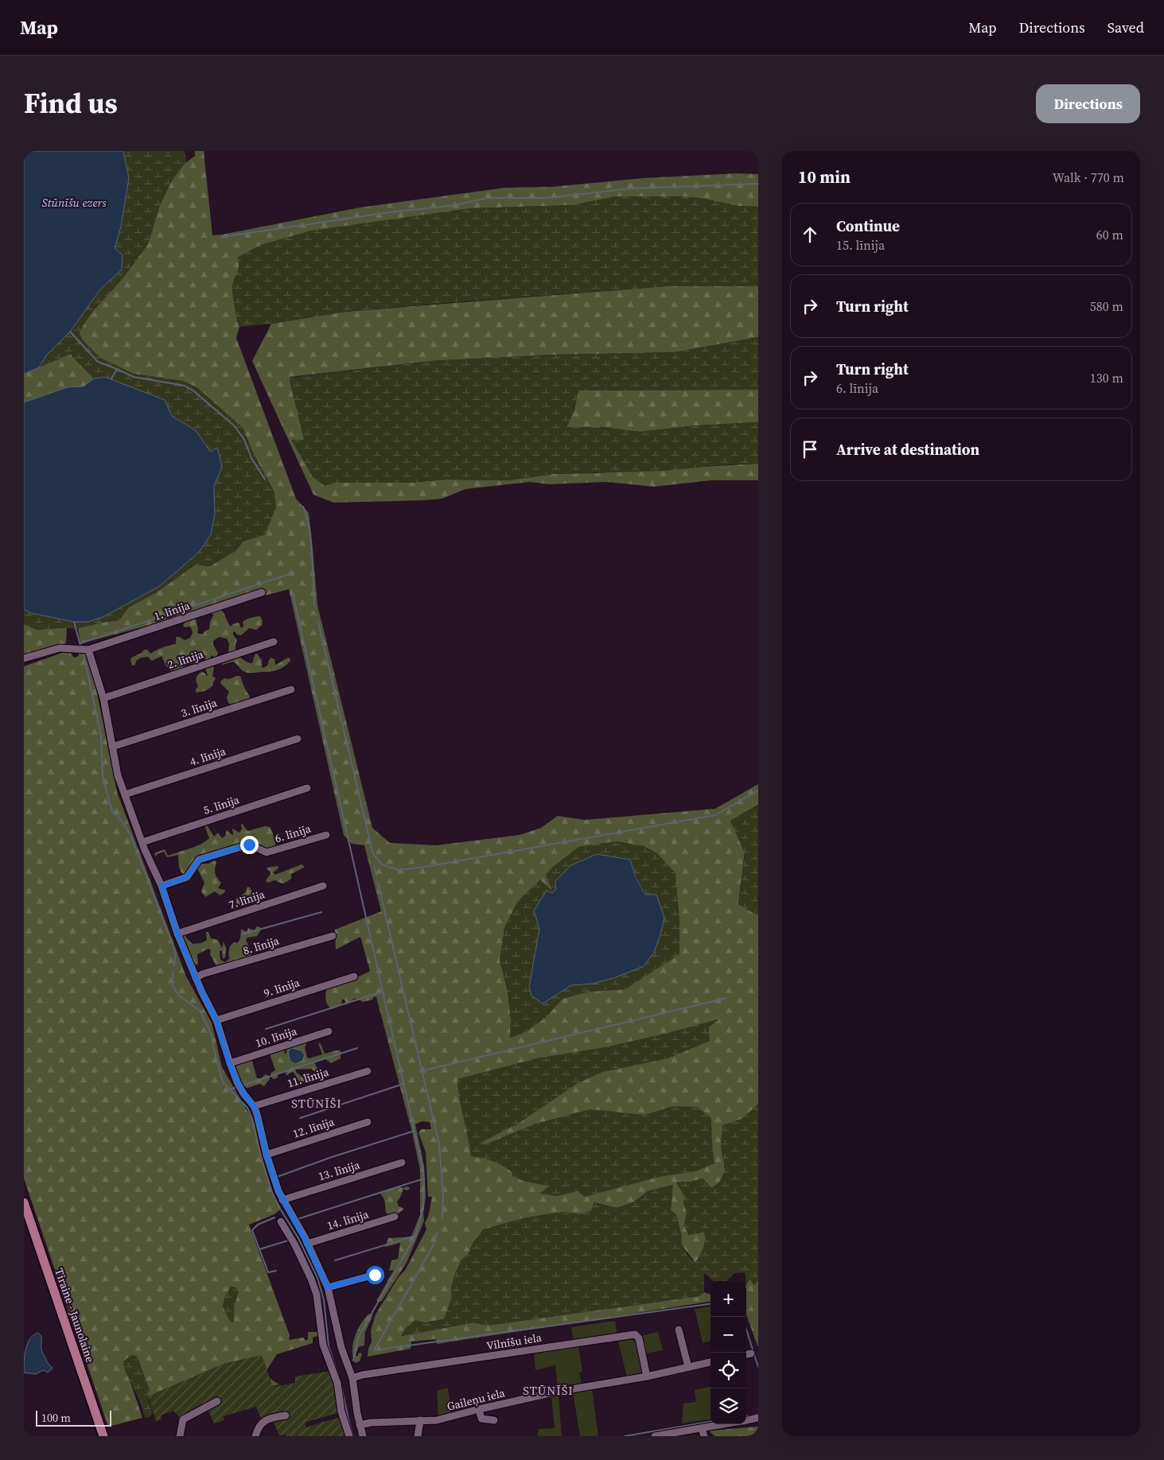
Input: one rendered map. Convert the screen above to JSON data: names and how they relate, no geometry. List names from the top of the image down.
{
  "streets": {
    "main road": ["Tīraine - Jaunolaine"],
    "street": [
      "1. līnija",
      "2. līnija",
      "3. līnija",
      "4. līnija",
      "5. līnija",
      "6. līnija",
      "7. līnija",
      "8. līnija",
      "9. līnija",
      "10. līnija",
      "11. līnija",
      "12. līnija",
      "13. līnija",
      "14. līnija",
      "Vilnīšu iela",
      "Gaileņu iela"
    ]
  },
  "crossings": [
    ["Vilnīšu iela", "Gaileņu iela"]
  ],
  "districts": ["STŪNĪŠI", "STŪNĪŠI"],
  "water": ["Stūnīšu ezers"],
  "scale_bar": "100 m",
  "page": {
    "header": "Map",
    "nav": ["Map", "Directions", "Saved"],
    "title": "Find us",
    "buttons": "Directions",
    "heading": ["10 min", "Walk · 770 m"],
    "list": [
      ["Continue", "15. līnija", "60 m"],
      ["Turn right", "580 m"],
      ["Turn right", "6. līnija", "130 m"],
      "Arrive at destination"
    ],
    "map_buttons": ["+", "−"],
    "scale": "100 m"
  }
}
